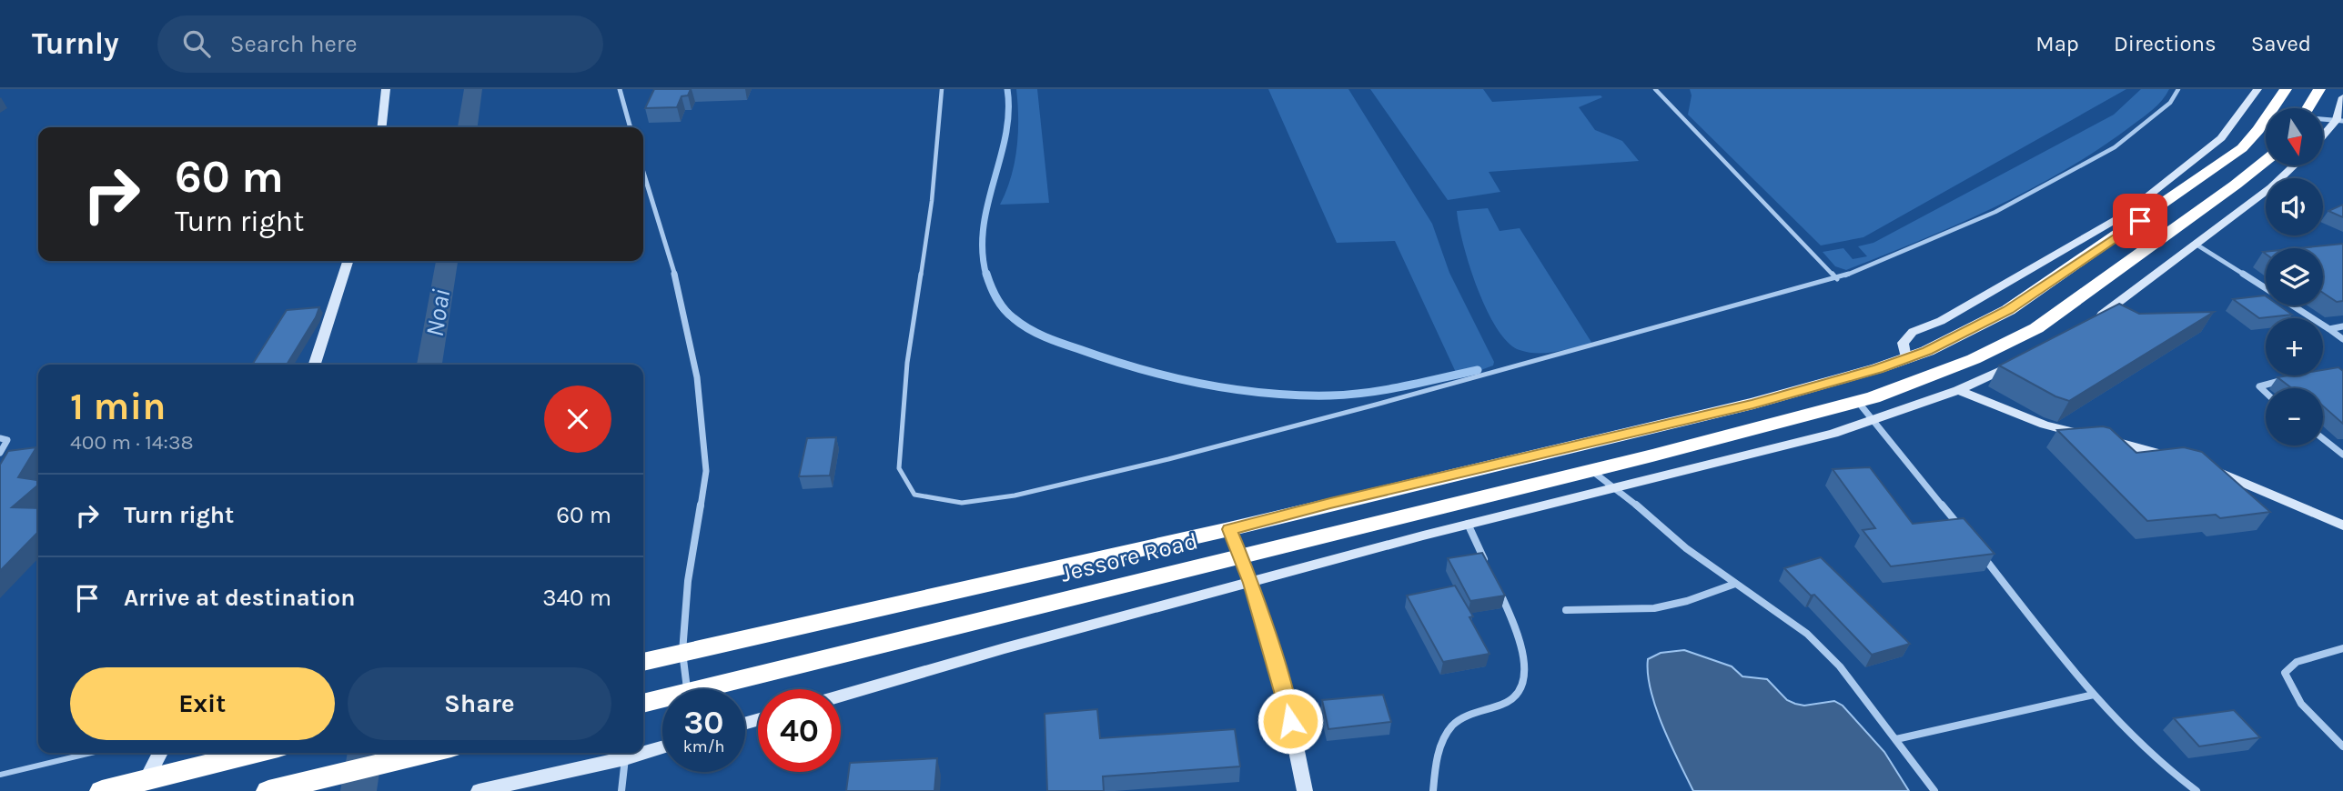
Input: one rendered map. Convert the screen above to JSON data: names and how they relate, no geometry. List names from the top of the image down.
{
  "streets": {
    "highway": ["Jessore Road"]
  },
  "water": ["Noai"],
  "north": "bottom",
  "page": {
    "header": "Turnly",
    "search": "Search here",
    "nav": ["Map", "Directions", "Saved"],
    "map_buttons": ["+", "−"],
    "turn": ["60 m", "Turn right"],
    "heading": ["1 min", "400 m · 14:38"],
    "list": [
      {
        "name": "Turn right",
        "value": "60 m"
      },
      {
        "name": "Arrive at destination",
        "value": "340 m"
      }
    ],
    "buttons": ["Exit", "Share"],
    "speed": "30 km/h",
    "limit": "40"
  }
}
